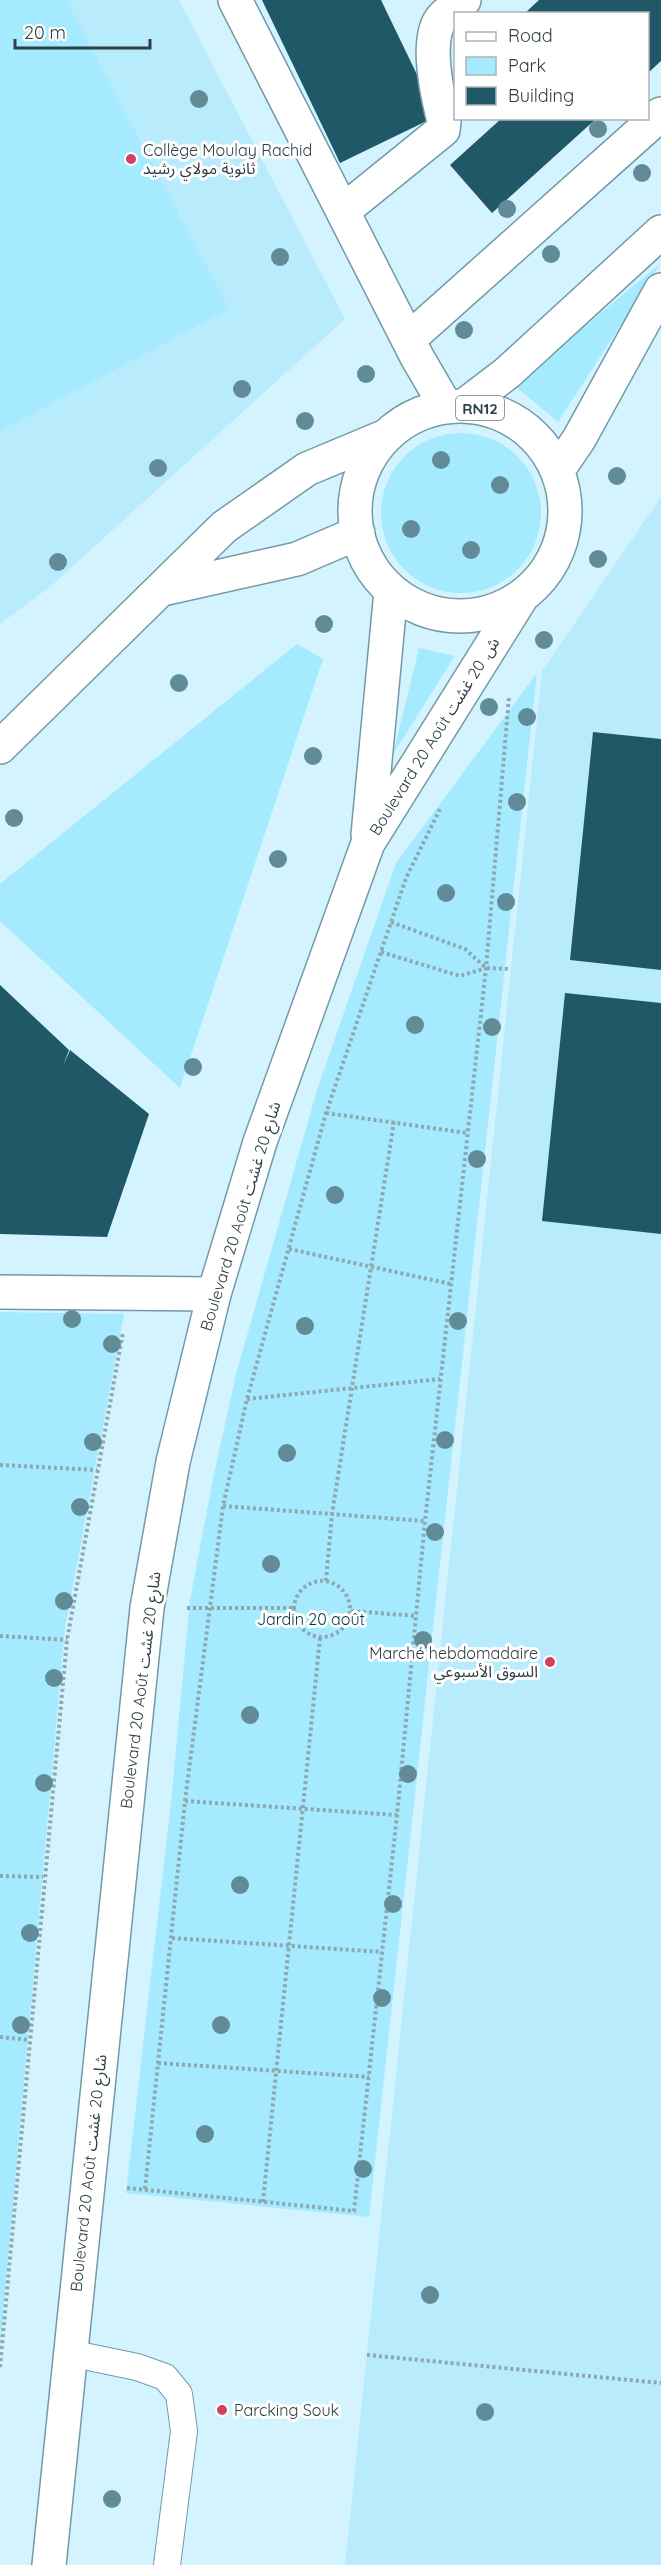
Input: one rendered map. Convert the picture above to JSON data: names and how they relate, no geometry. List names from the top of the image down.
{
  "streets": {
    "main road": ["RN12", "Boulevard 20 Août ش. 20 غشت", "Boulevard 20 Août شارع 20 غشت"]
  },
  "crossings": [
    ["RN12", "Boulevard 20 Août ش. 20 غشت"],
    ["Boulevard 20 Août ش. 20 غشت", "Boulevard 20 Août شارع 20 غشت"]
  ],
  "parks": ["Jardin 20 août"],
  "places": ["Collège Moulay Rachid ثانوية مولاي رشيد", "Marché hebdomadaire السوق الأسبوعي", "Parcking Souk"],
  "legend": ["Road", "Park", "Building"],
  "scale_bar": "20 m"
}
